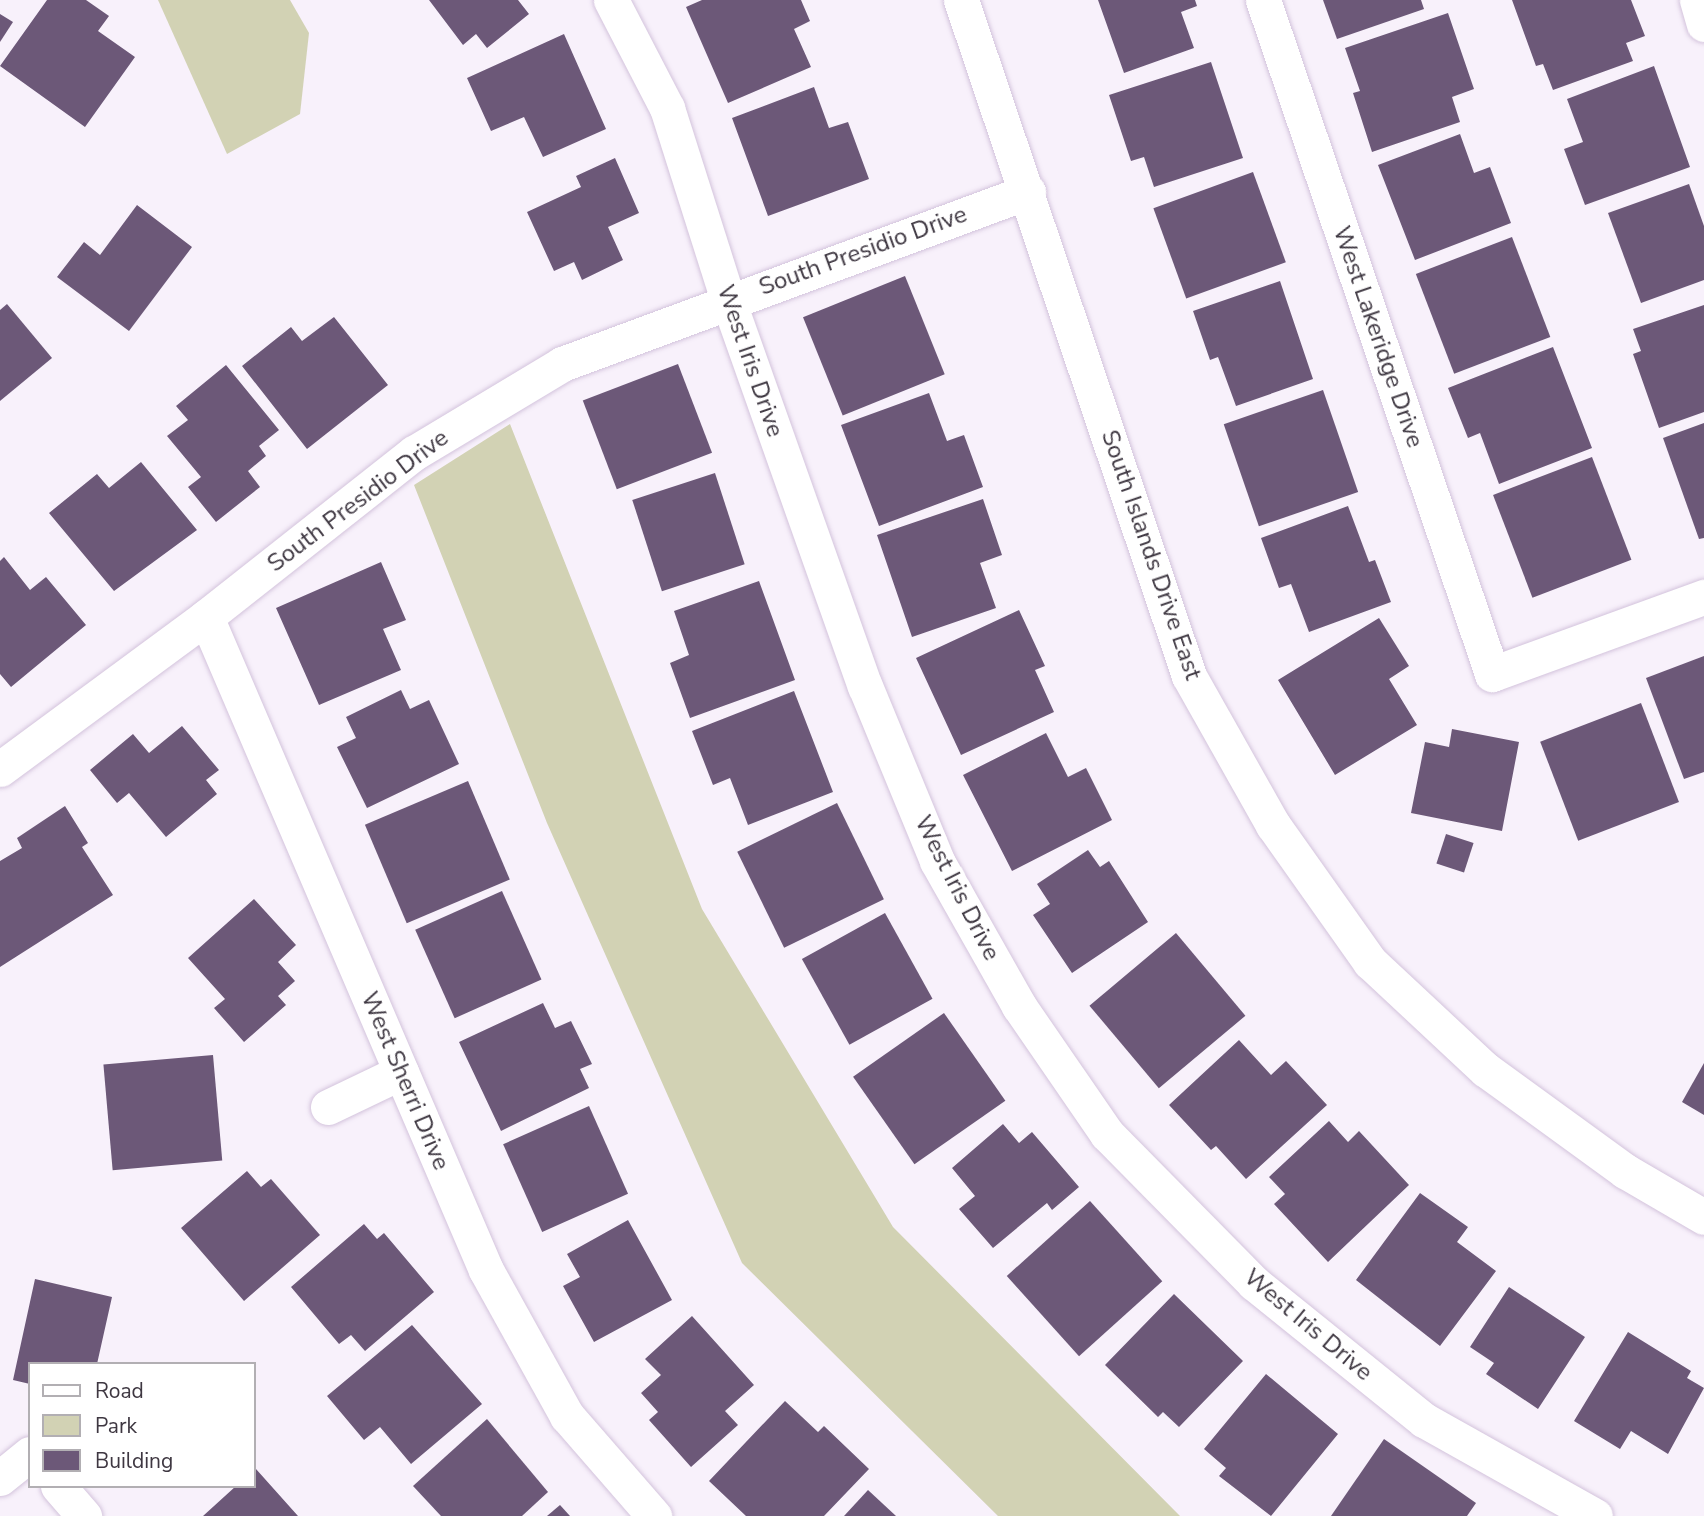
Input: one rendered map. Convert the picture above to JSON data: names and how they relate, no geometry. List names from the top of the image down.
{
  "streets": {
    "street": [
      "South Presidio Drive",
      "West Lakeridge Drive",
      "West Iris Drive",
      "South Islands Drive East",
      "West Sherri Drive"
    ]
  },
  "crossings": [
    ["South Presidio Drive", "West Iris Drive"],
    ["South Presidio Drive", "South Islands Drive East"],
    ["South Presidio Drive", "West Sherri Drive"]
  ],
  "legend": ["Road", "Park", "Building"]
}
